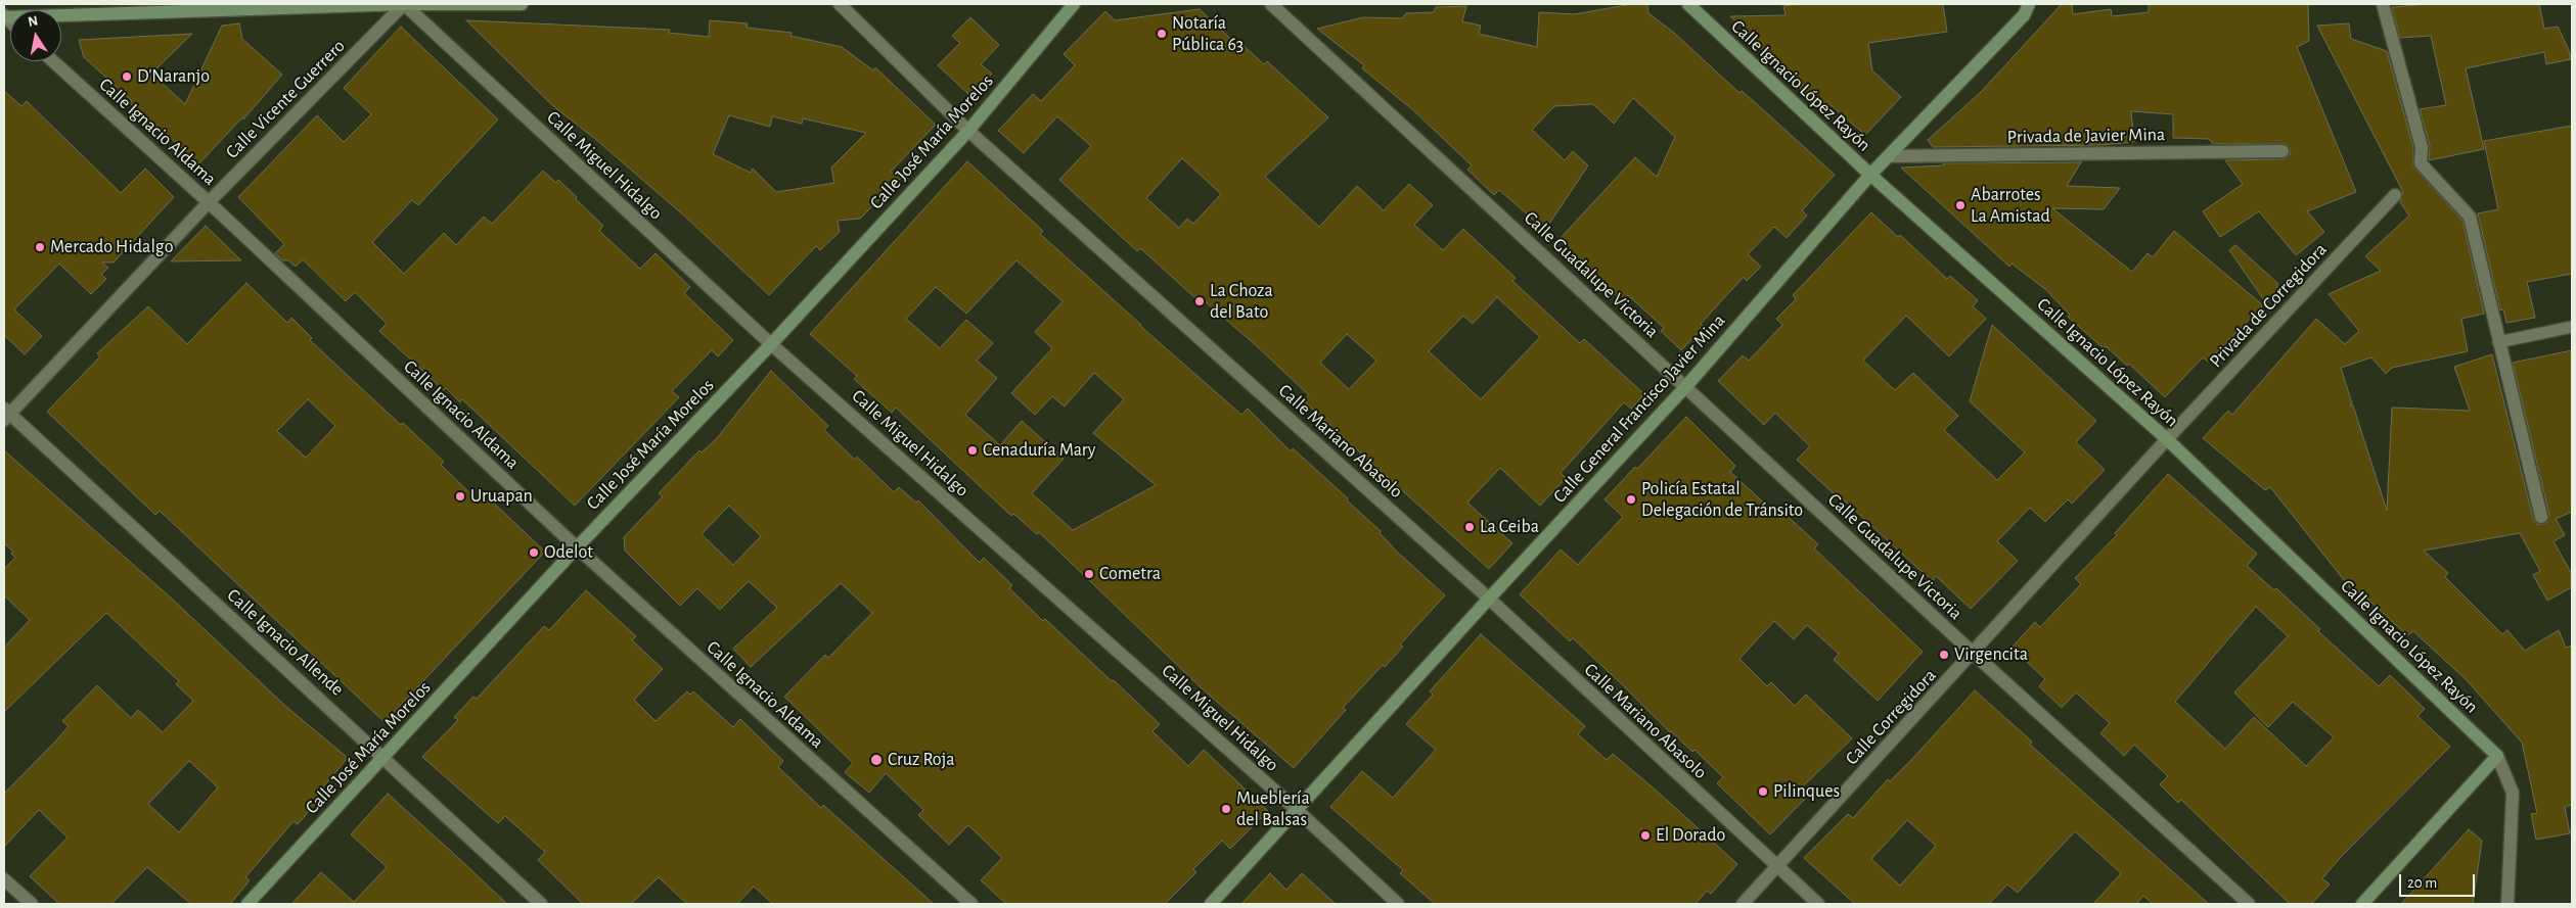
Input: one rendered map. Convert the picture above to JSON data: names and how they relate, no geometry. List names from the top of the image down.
{
  "streets": {
    "street": [
      "Calle Ignacio López Rayón",
      "Calle Vicente Guerrero",
      "Calle Ignacio Aldama",
      "Privada de Javier Mina",
      "Calle José María Morelos",
      "Calle Miguel Hidalgo",
      "Calle Guadalupe Victoria",
      "Privada de Corregidora",
      "Calle General Francisco Javier Mina",
      "Calle Mariano Abasolo",
      "Calle Ignacio Allende",
      "Calle Corregidora"
    ]
  },
  "crossings": [
    ["Calle Ignacio López Rayón", "Privada de Corregidora"],
    ["Calle Ignacio López Rayón", "Calle General Francisco Javier Mina"],
    ["Calle Ignacio López Rayón", "Calle Corregidora"],
    ["Calle Vicente Guerrero", "Calle Ignacio Aldama"],
    ["Calle Vicente Guerrero", "Calle Miguel Hidalgo"],
    ["Calle Vicente Guerrero", "Calle Ignacio Allende"],
    ["Calle Ignacio Aldama", "Calle José María Morelos"],
    ["Privada de Javier Mina", "Calle General Francisco Javier Mina"],
    ["Calle José María Morelos", "Calle Miguel Hidalgo"],
    ["Calle José María Morelos", "Calle Mariano Abasolo"],
    ["Calle José María Morelos", "Calle Ignacio Allende"],
    ["Calle Miguel Hidalgo", "Calle General Francisco Javier Mina"],
    ["Calle Guadalupe Victoria", "Calle General Francisco Javier Mina"],
    ["Calle Guadalupe Victoria", "Calle Corregidora"],
    ["Privada de Corregidora", "Calle Corregidora"],
    ["Calle General Francisco Javier Mina", "Calle Mariano Abasolo"],
    ["Calle Mariano Abasolo", "Calle Corregidora"]
  ],
  "places": [
    "Notaría Pública 63",
    "D'Naranjo",
    "Abarrotes La Amistad",
    "Mercado Hidalgo",
    "La Choza del Bato",
    "Cenaduría Mary",
    "Uruapan",
    "Policía Estatal Delegación de Tránsito",
    "La Ceiba",
    "Odelot",
    "Cometra",
    "Virgencita",
    "Cruz Roja",
    "Pilinques",
    "Mueblería del Balsas",
    "El Dorado"
  ],
  "scale_bar": "20 m",
  "north": "top"
}
